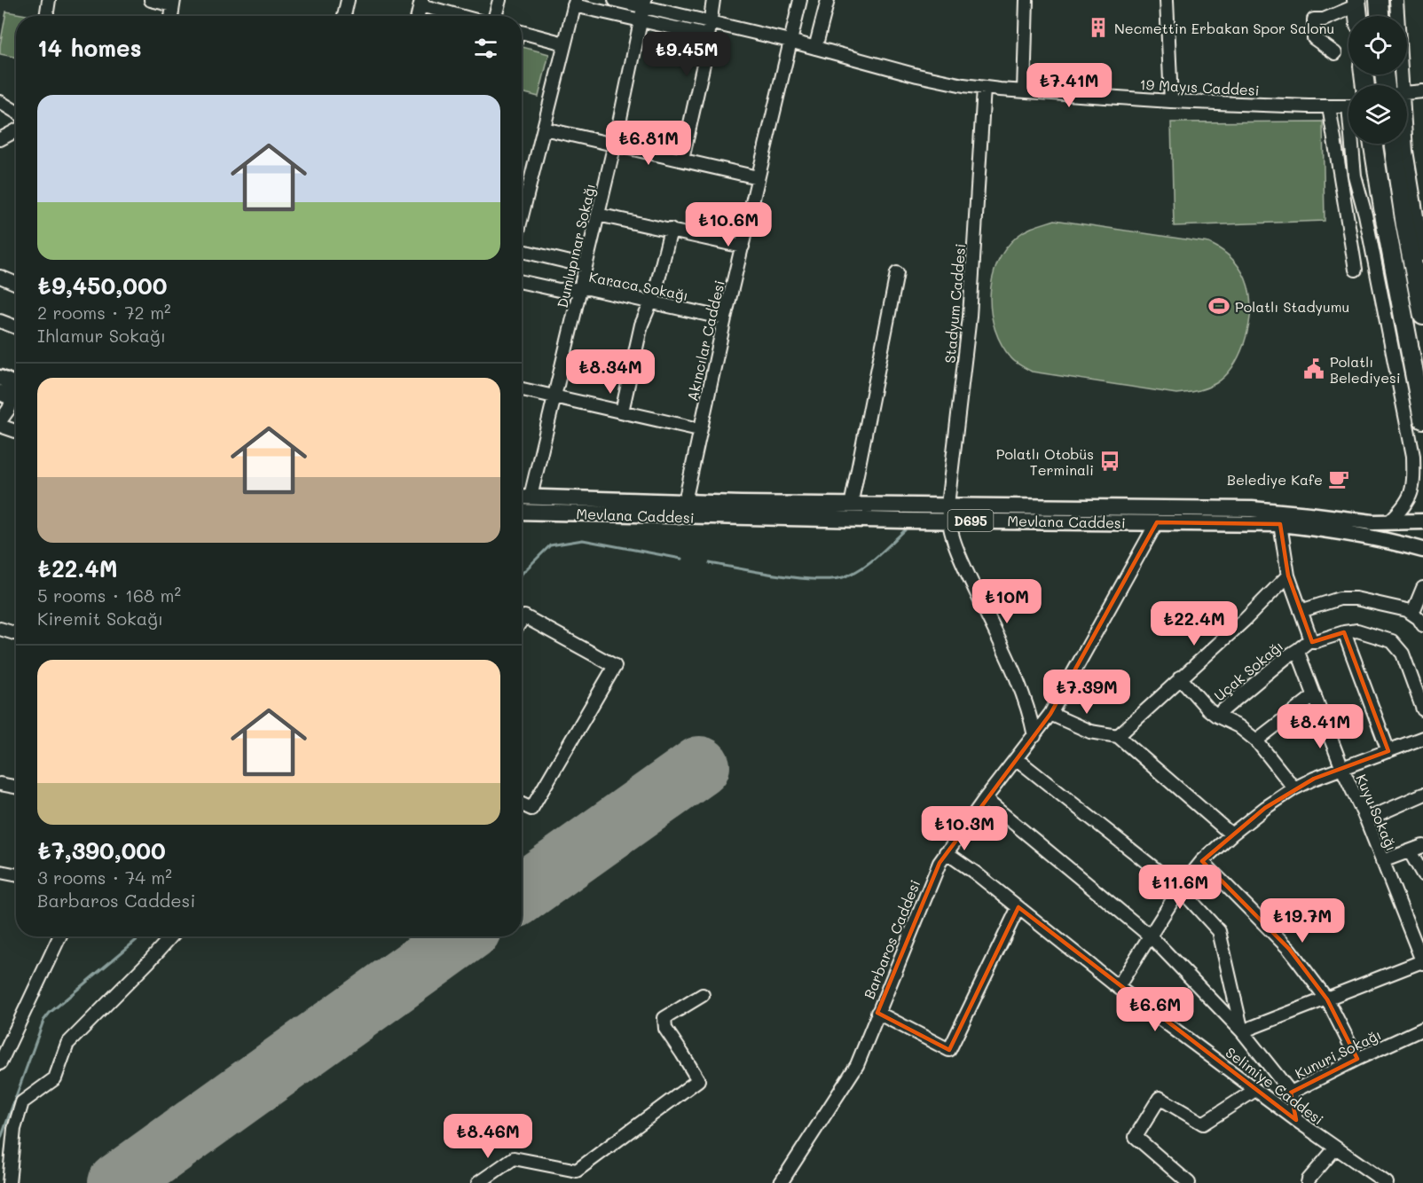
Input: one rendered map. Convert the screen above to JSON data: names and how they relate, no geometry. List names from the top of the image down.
{
  "streets": {
    "main road": ["Mevlana Caddesi", "D695"],
    "street": [
      "19 Mayıs Caddesi",
      "Dumlupınar Sokağı",
      "Karaca Sokağı",
      "Stadyum Caddesi",
      "Akıncılar Caddesi",
      "Uçak Sokağı",
      "Kuyu Sokağı",
      "Barbaros Caddesi",
      "Kunuri Sokağı",
      "Selimiye Caddesi"
    ]
  },
  "crossings": [
    ["19 Mayıs Caddesi", "Dumlupınar Sokağı"],
    ["19 Mayıs Caddesi", "Stadyum Caddesi"],
    ["19 Mayıs Caddesi", "Akıncılar Caddesi"],
    ["Dumlupınar Sokağı", "Karaca Sokağı"],
    ["Dumlupınar Sokağı", "Mevlana Caddesi"],
    ["Karaca Sokağı", "Akıncılar Caddesi"],
    ["Stadyum Caddesi", "Mevlana Caddesi"],
    ["Akıncılar Caddesi", "Mevlana Caddesi"],
    ["Mevlana Caddesi", "Barbaros Caddesi"],
    ["Uçak Sokağı", "Kuyu Sokağı"],
    ["Barbaros Caddesi", "Selimiye Caddesi"],
    ["Kunuri Sokağı", "Selimiye Caddesi"]
  ],
  "places": {
    "building": ["Necmettin Erbakan Spor Salonu"],
    "sports": ["Polatlı Stadyumu"],
    "public building": ["Polatlı Belediyesi"],
    "bus stop": ["Polatlı Otobüs Terminali"],
    "cafe": ["Belediye Kafe"]
  },
  "page": {
    "heading": "14 homes",
    "price": [
      "₺9.45M",
      "₺7.41M",
      "₺6.81M",
      "₺10.6M",
      "₺8.34M",
      "₺10M",
      "₺22.4M",
      "₺7.39M",
      "₺8.41M",
      "₺10.3M",
      "₺11.6M",
      "₺19.7M",
      "₺6.6M",
      "₺8.46M"
    ],
    "list": [
      {
        "name": "₺9,450,000",
        "note": "2 rooms · 72 m² · Ihlamur Sokağı"
      },
      {
        "name": "₺22.4M",
        "note": "5 rooms · 168 m² · Kiremit Sokağı"
      },
      {
        "name": "₺7,390,000",
        "note": "3 rooms · 74 m² · Barbaros Caddesi"
      }
    ]
  }
}
